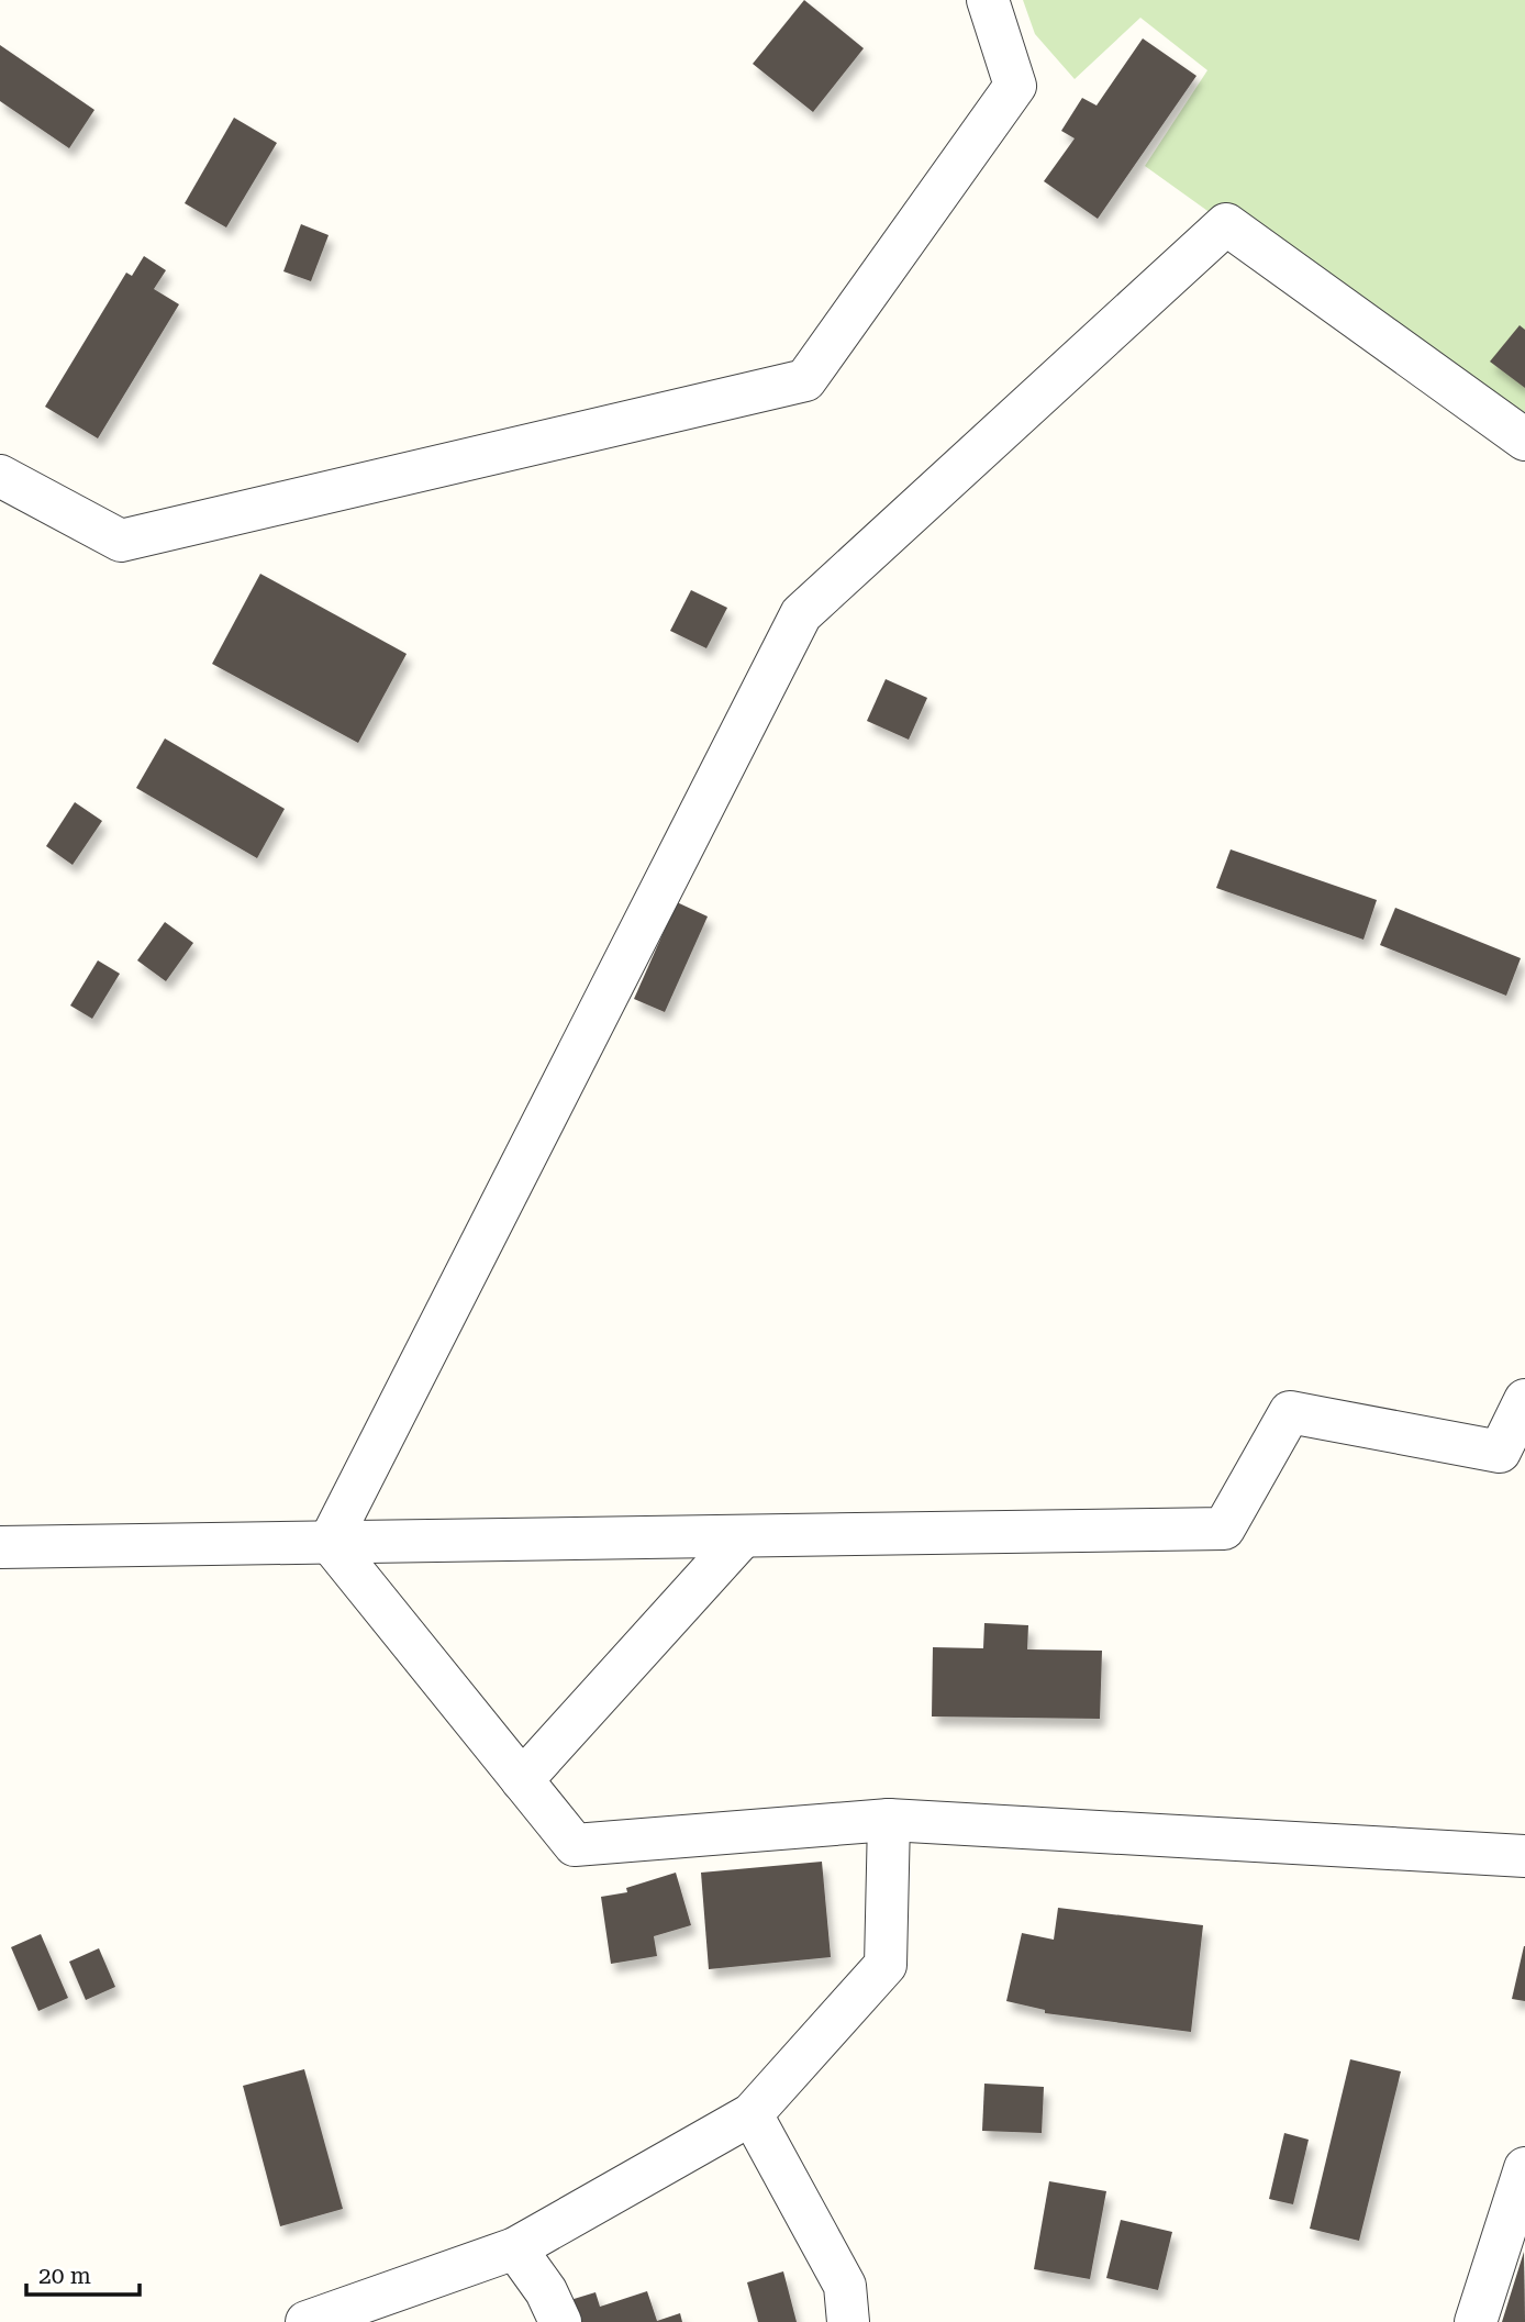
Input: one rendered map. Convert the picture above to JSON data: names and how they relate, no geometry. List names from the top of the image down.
{
  "scale_bar": "20 m"
}
